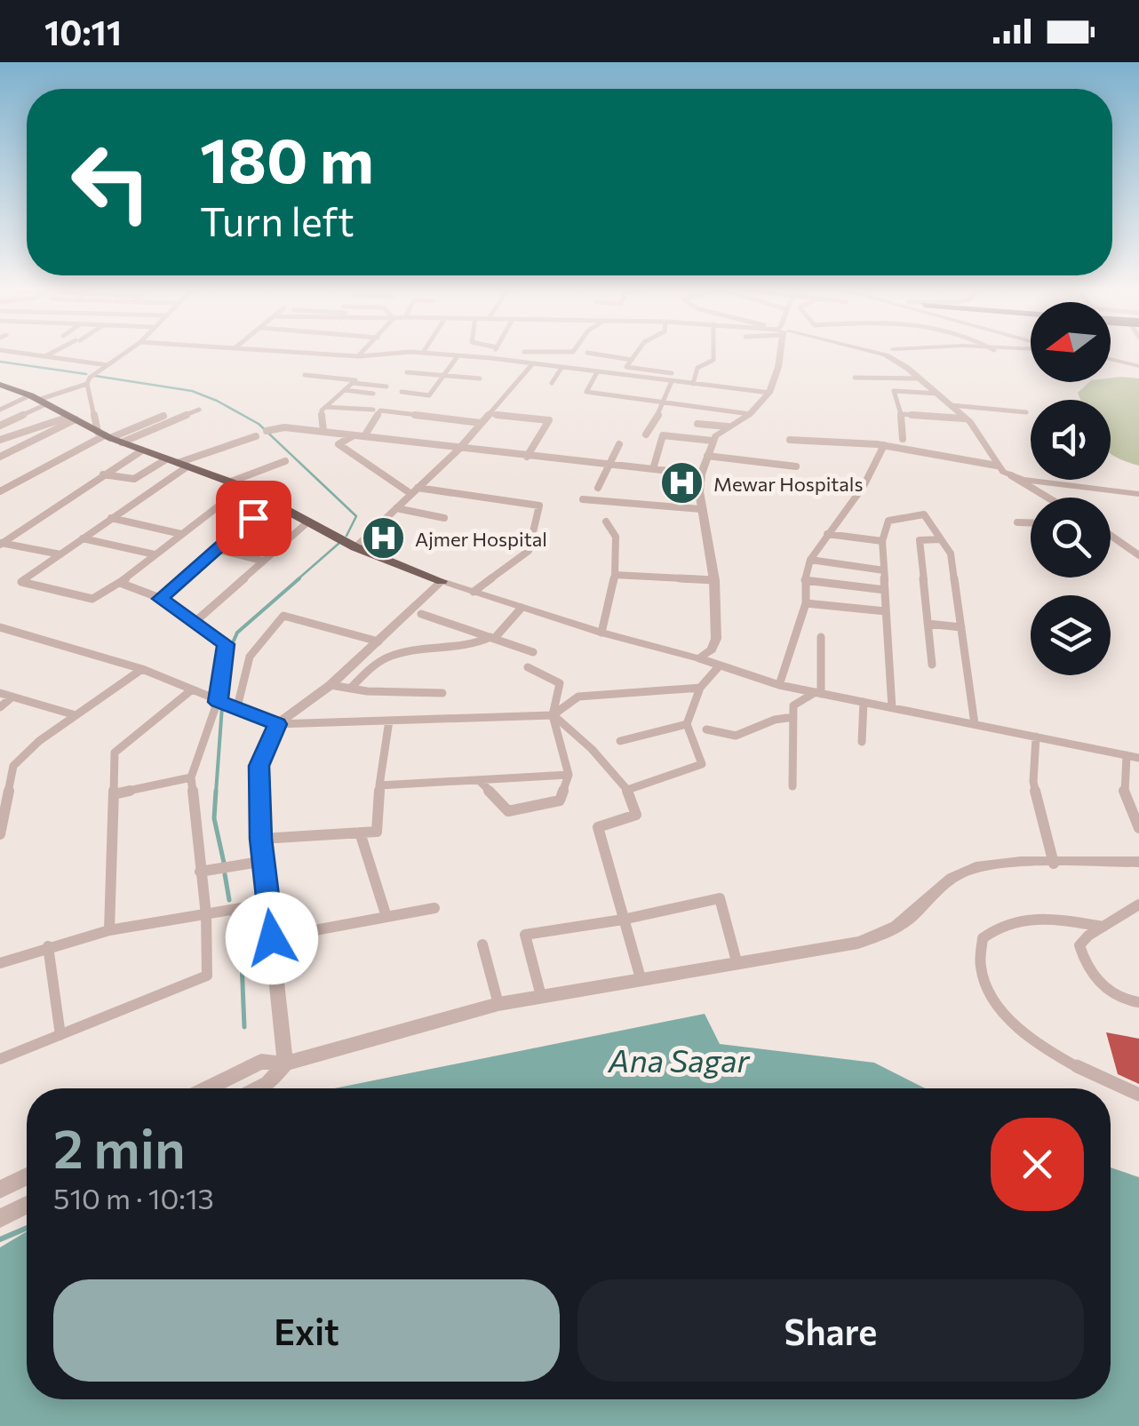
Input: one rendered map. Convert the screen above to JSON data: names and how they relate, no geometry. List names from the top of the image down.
{
  "water": ["Ana Sagar"],
  "places": {
    "hospital": ["Mewar Hospitals", "Ajmer Hospital"]
  },
  "north": "left",
  "page": {
    "status": "10:11",
    "turn": ["180 m", "Turn left"],
    "heading": ["2 min", "510 m · 10:13"],
    "buttons": ["Exit", "Share"]
  }
}
